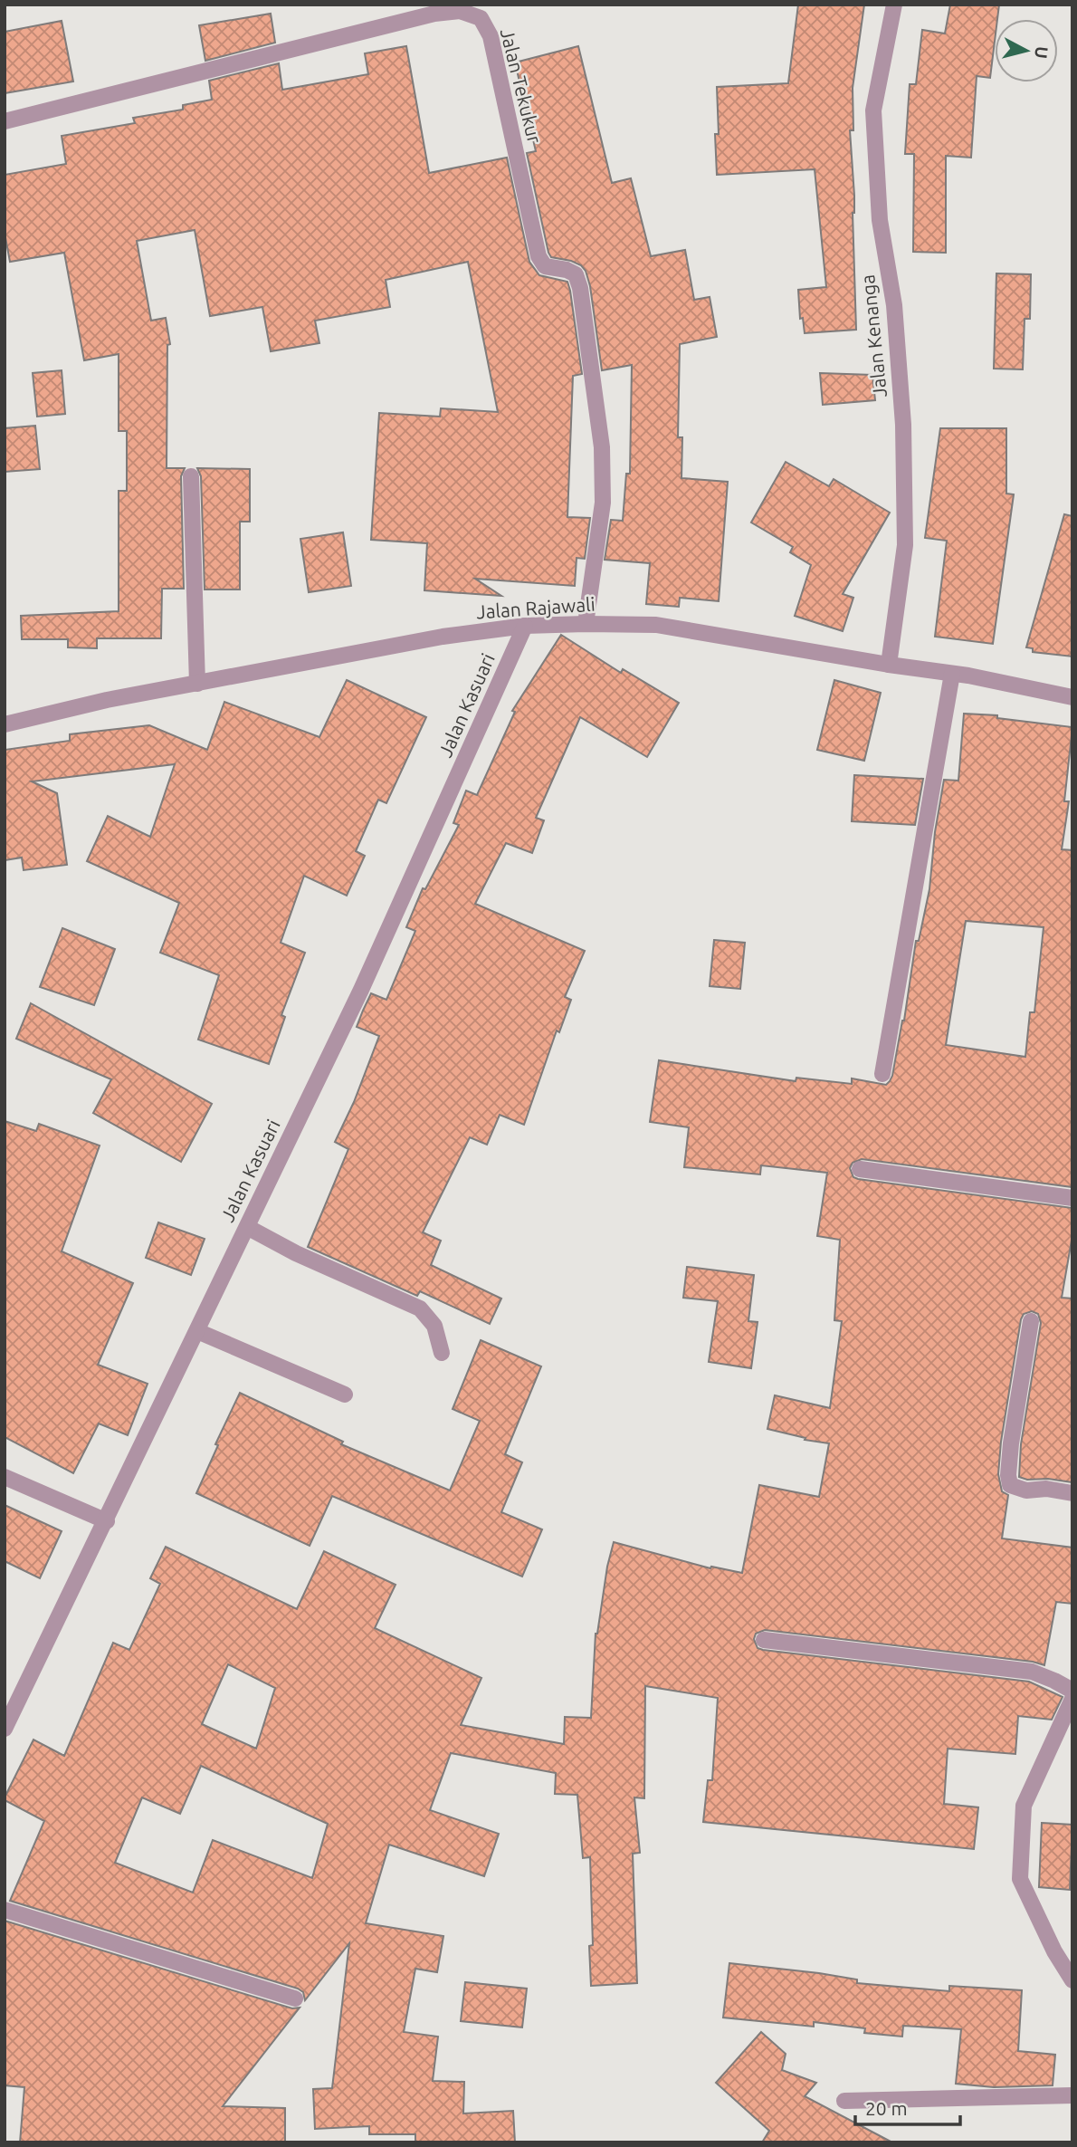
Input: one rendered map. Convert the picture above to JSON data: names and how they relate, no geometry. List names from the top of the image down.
{
  "streets": {
    "street": [
      "Jalan Tekukur",
      "Jalan Kenanga",
      "Jalan Rajawali",
      "Jalan Kasuari"
    ]
  },
  "crossings": [
    ["Jalan Tekukur", "Jalan Rajawali"],
    ["Jalan Kenanga", "Jalan Rajawali"],
    ["Jalan Rajawali", "Jalan Kasuari"]
  ],
  "scale_bar": "20 m",
  "north": "right"
}
